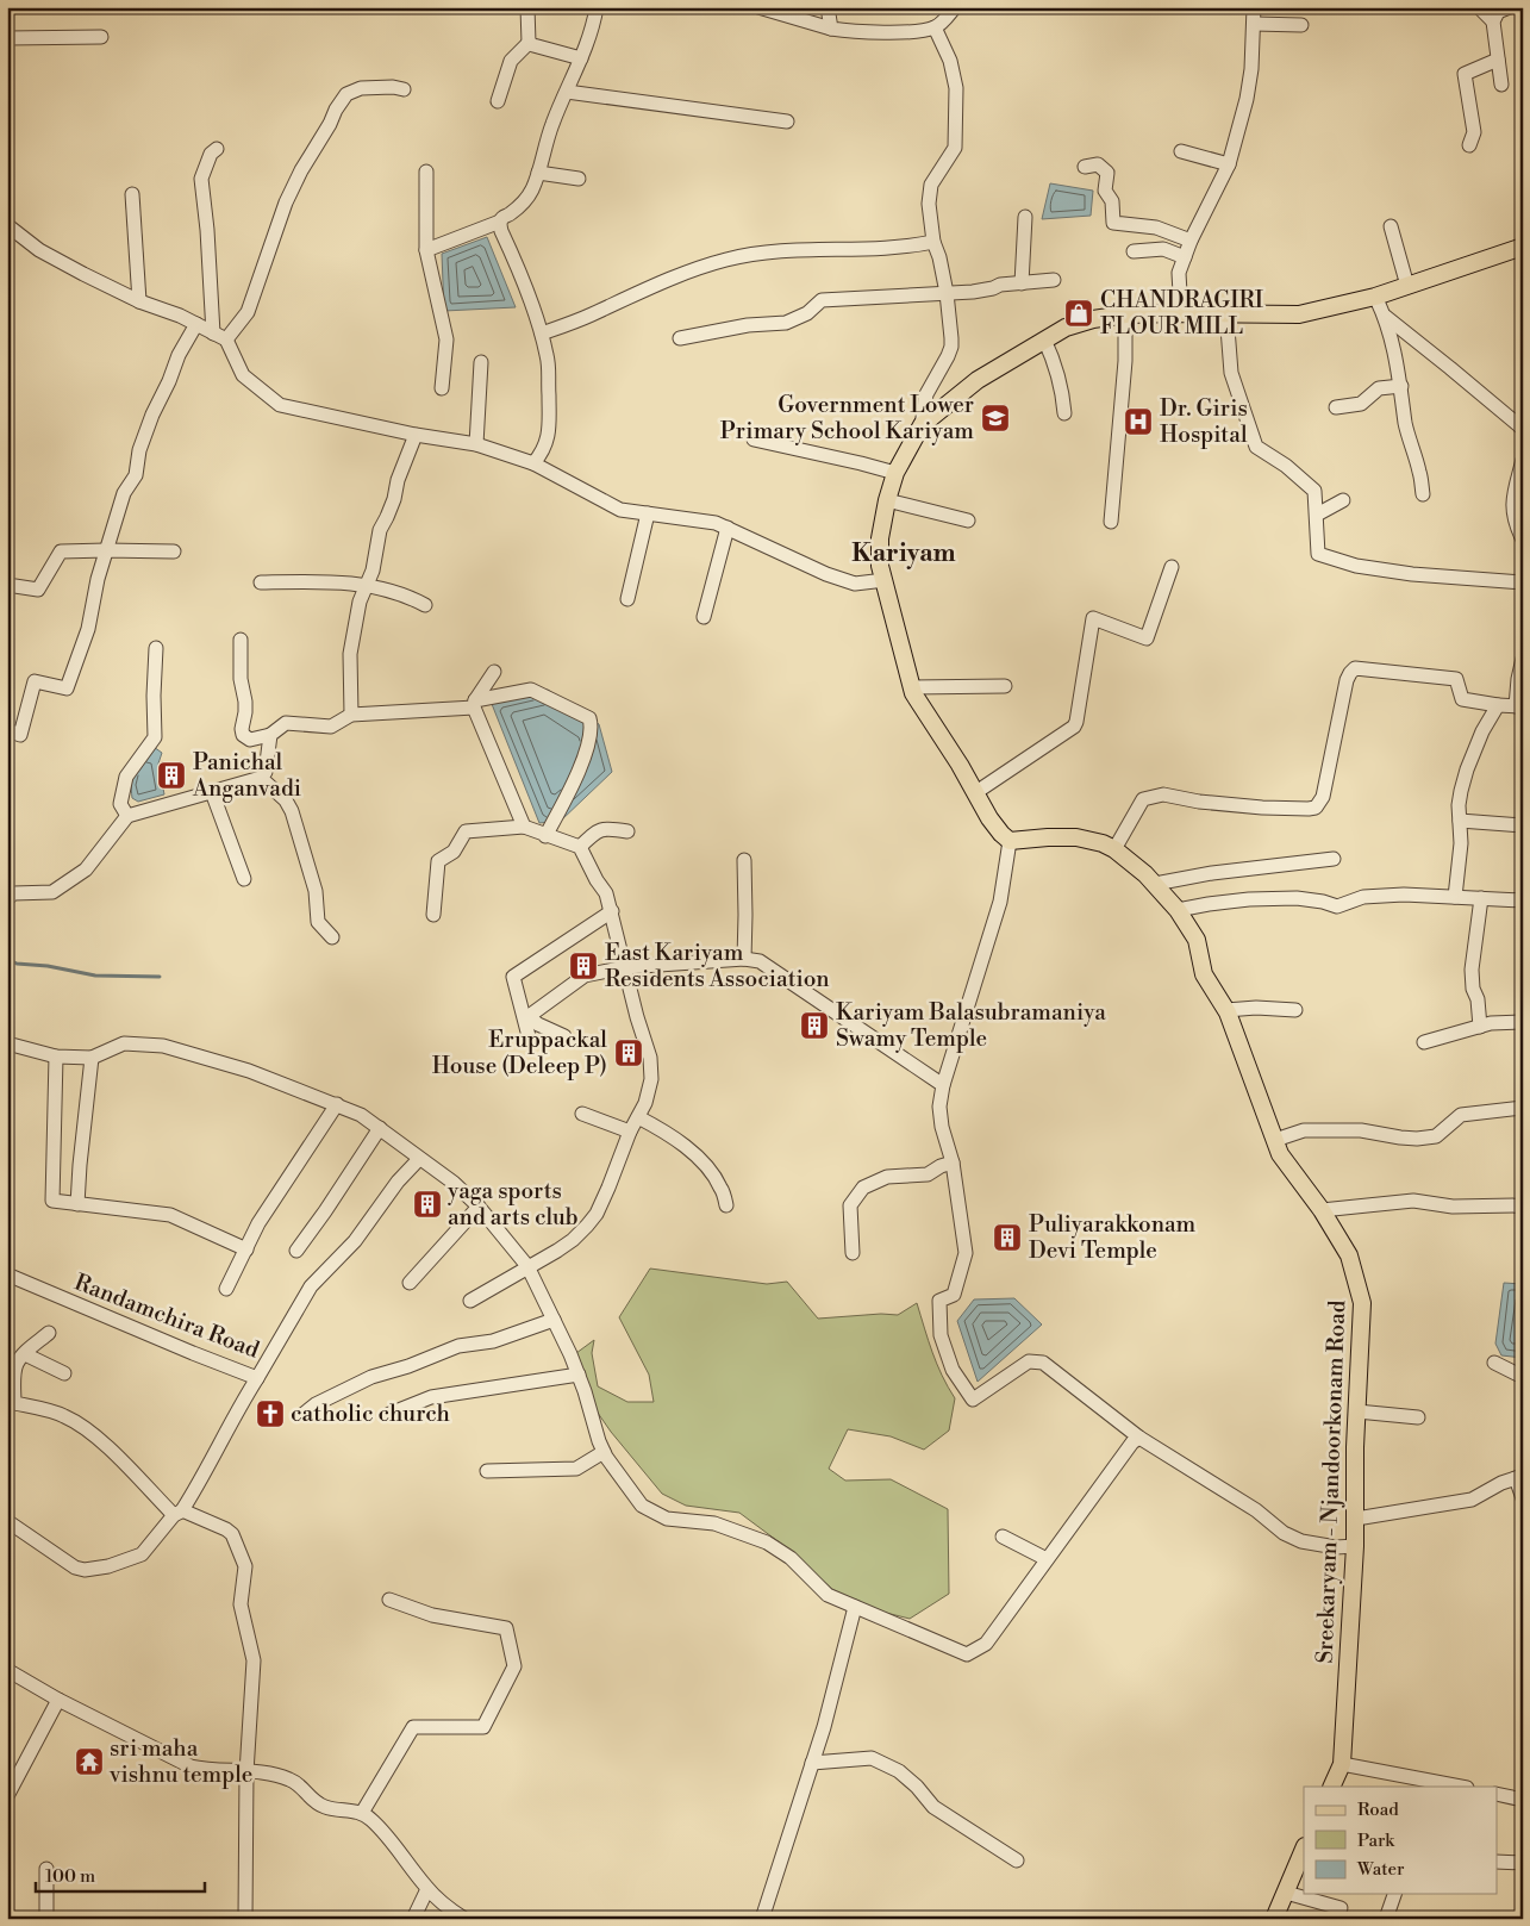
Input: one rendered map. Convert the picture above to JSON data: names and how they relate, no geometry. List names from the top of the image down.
{
  "streets": {
    "main road": ["Sreekaryam - Njandoorkonam Road"],
    "street": ["Randamchira Road"]
  },
  "districts": ["Kariyam"],
  "places": {
    "shop": ["CHANDRAGIRI FLOUR MILL"],
    "school or university": ["Government Lower Primary School Kariyam"],
    "hospital": ["Dr. Giris Hospital"],
    "building": [
      "Panichal Anganvadi",
      "East Kariyam Residents Association",
      "Kariyam Balasubramaniya Swamy Temple",
      "Eruppackal House (Deleep P)",
      "yaga sports and arts club",
      "Puliyarakkonam Devi Temple"
    ],
    "church": ["catholic church"],
    "temple": ["sri maha vishnu temple"]
  },
  "legend": ["Road", "Park", "Water"],
  "scale_bar": "100 m"
}
